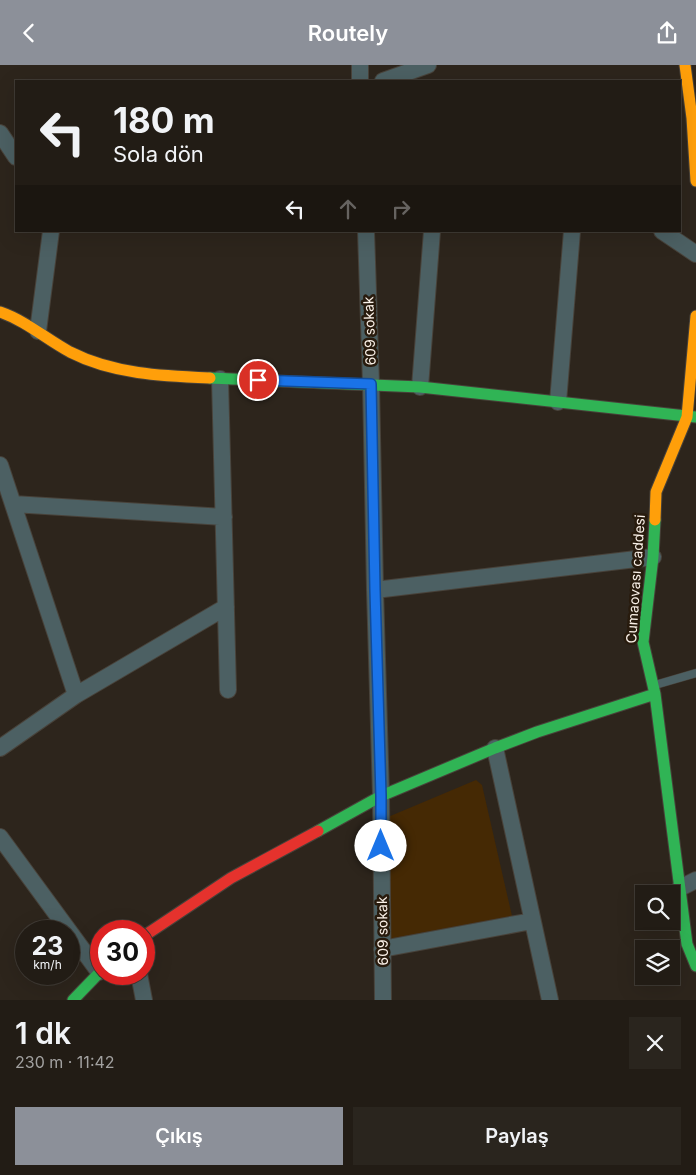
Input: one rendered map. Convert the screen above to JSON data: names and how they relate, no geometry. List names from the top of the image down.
{
  "streets": {
    "street": ["609 sokak", "Cumaovası caddesi"]
  },
  "page": {
    "header": "Routely",
    "turn": ["180 m", "Sola dön"],
    "speed": "23 km/h",
    "limit": "30",
    "heading": ["1 dk", "230 m · 11:42"],
    "buttons": ["Çıkış", "Paylaş"]
  }
}
